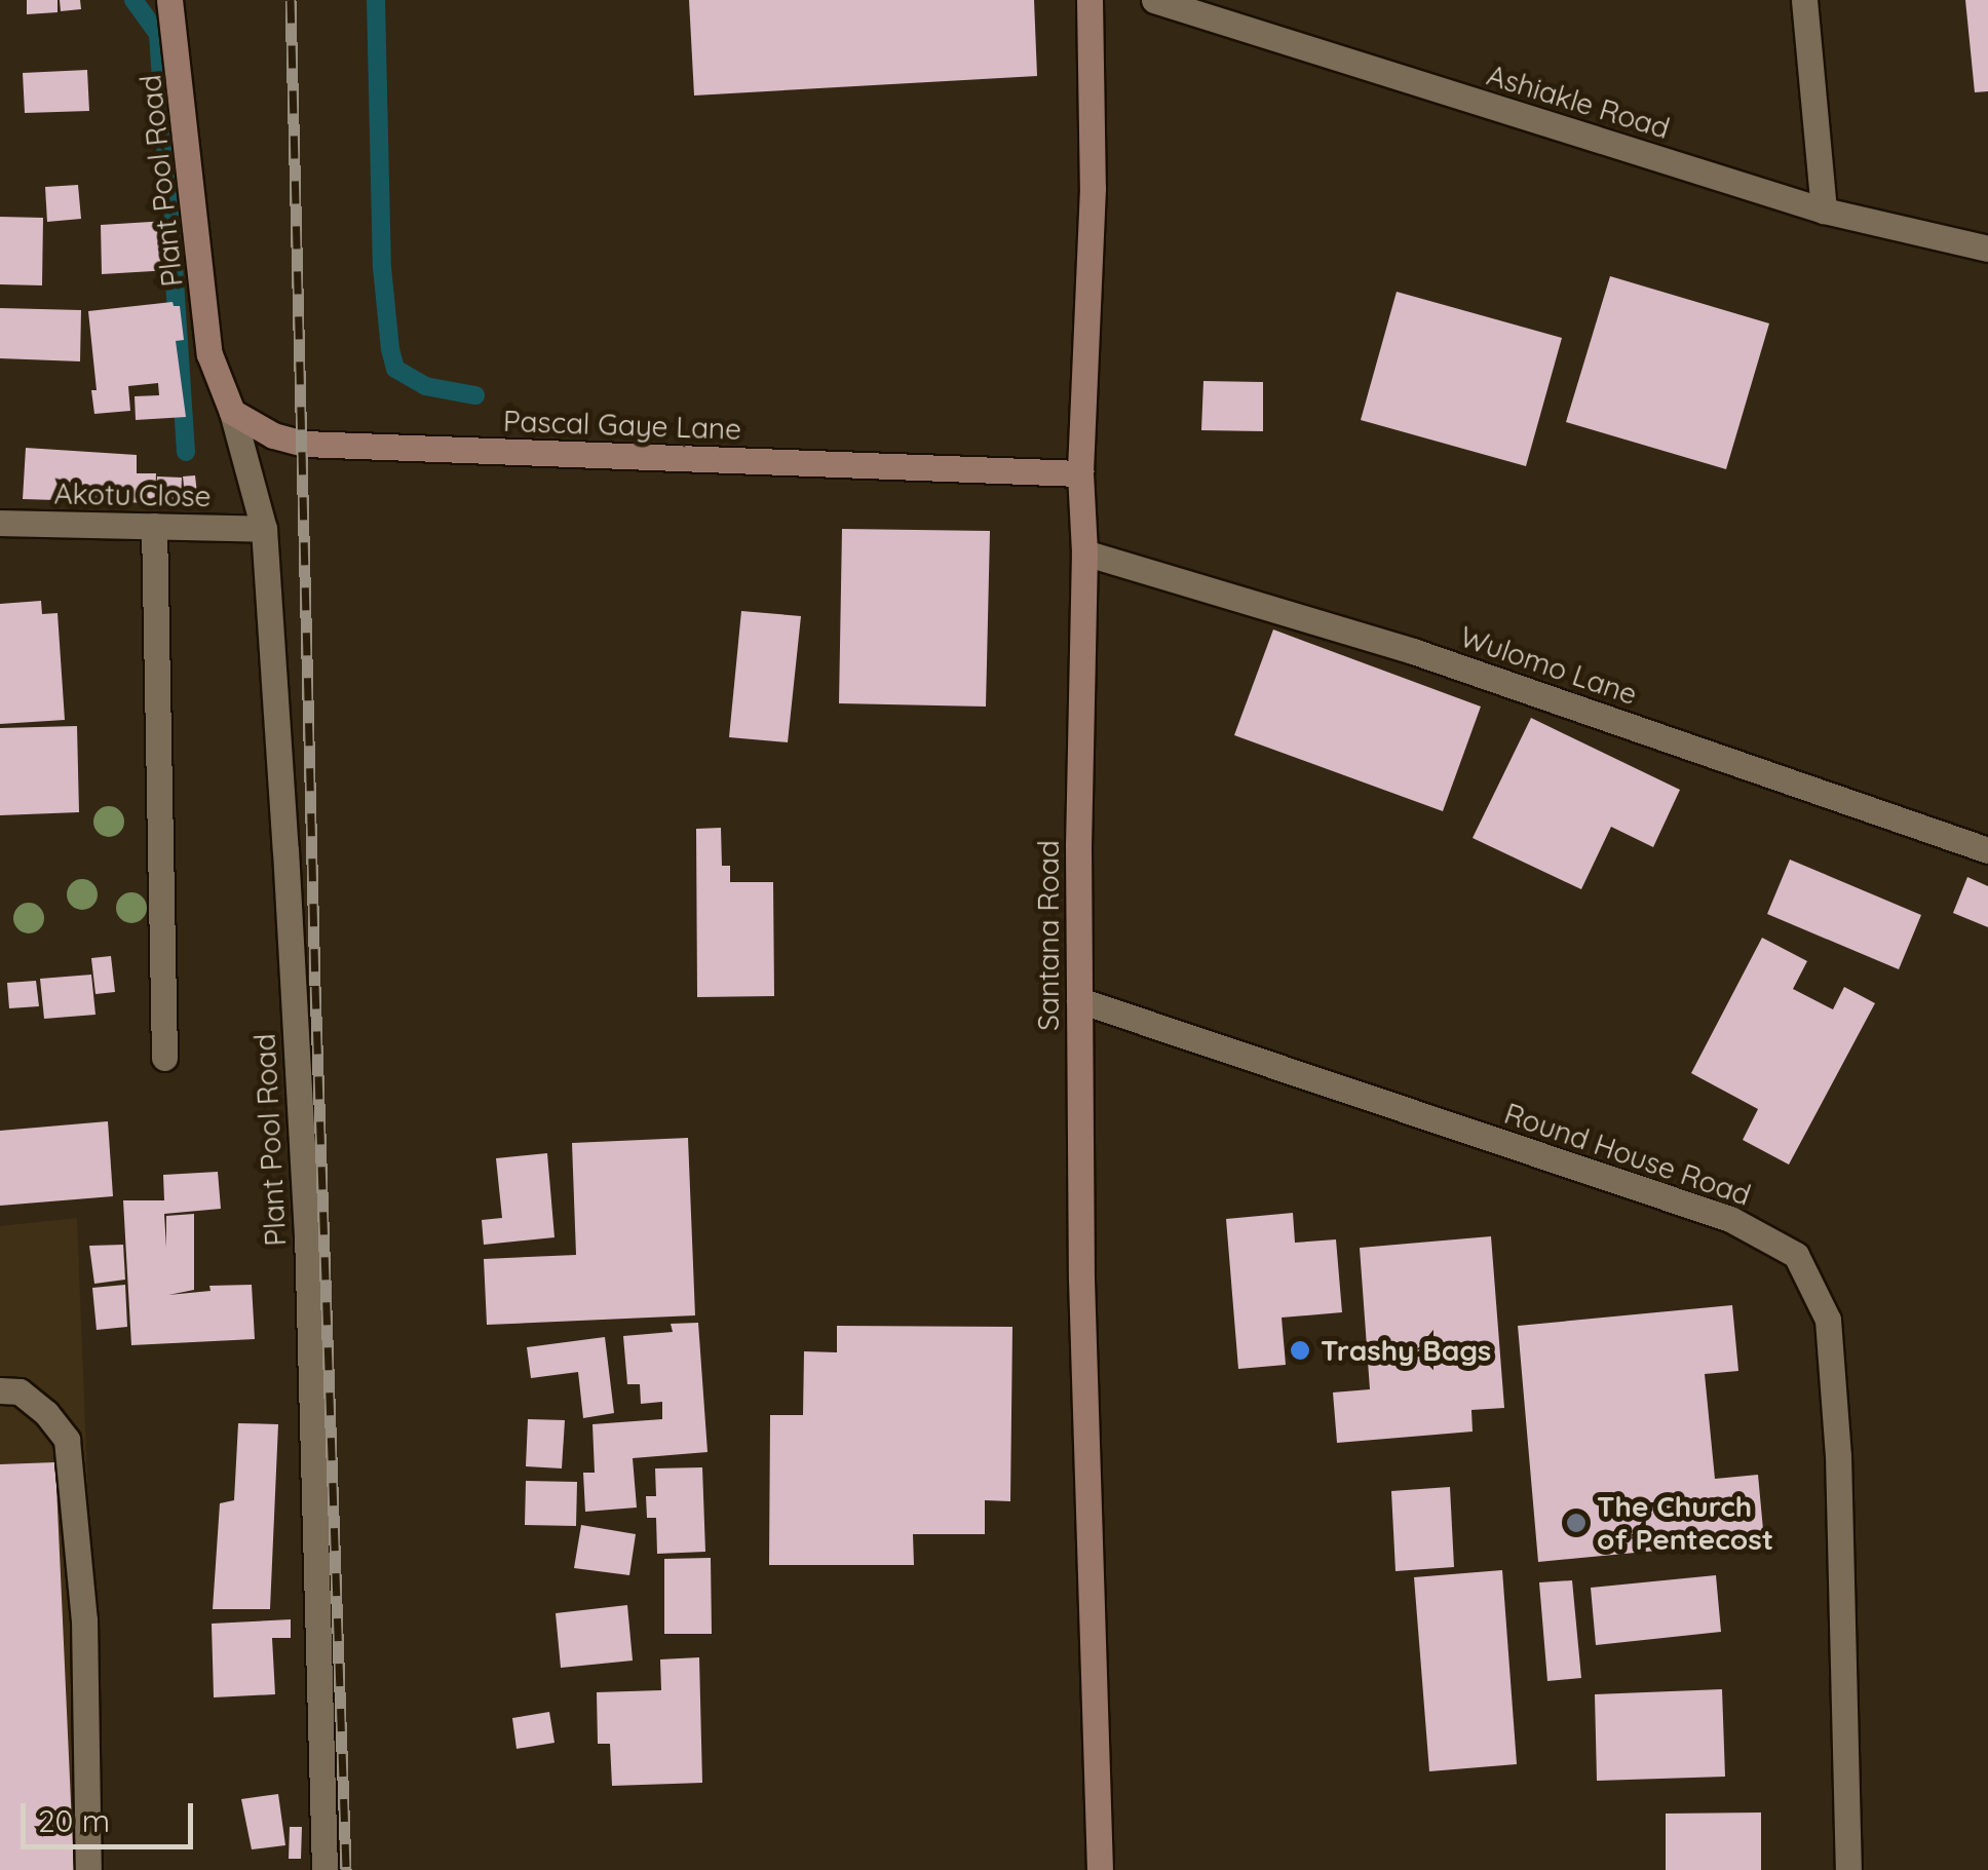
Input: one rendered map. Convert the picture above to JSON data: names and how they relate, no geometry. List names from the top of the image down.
{
  "streets": {
    "street": [
      "Ashiakle Road",
      "Plant Pool Road",
      "Pascal Gaye Lane",
      "Akotu Close",
      "Wulomo Lane",
      "Santana Road",
      "Round House Road"
    ]
  },
  "crossings": [
    ["Plant Pool Road", "Pascal Gaye Lane"],
    ["Plant Pool Road", "Akotu Close"],
    ["Pascal Gaye Lane", "Santana Road"],
    ["Wulomo Lane", "Santana Road"],
    ["Santana Road", "Round House Road"]
  ],
  "places": ["Trashy Bags", "The Church of Pentecost"],
  "scale_bar": "20 m"
}
